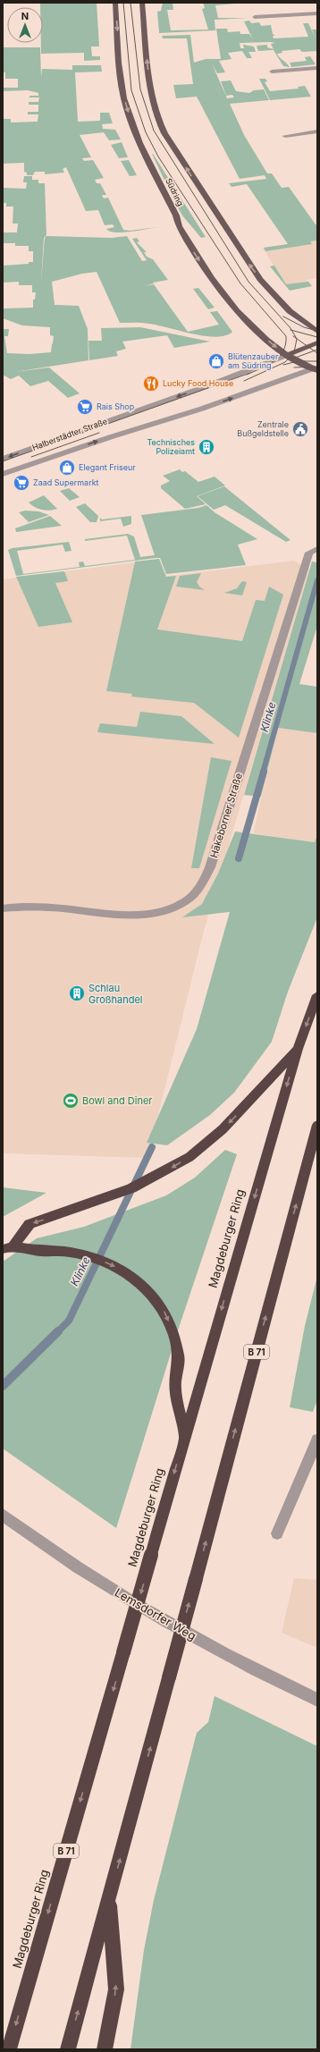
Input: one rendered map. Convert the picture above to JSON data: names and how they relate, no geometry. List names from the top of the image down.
{
  "streets": {
    "highway": ["Magdeburger Ring", "B 71"],
    "main road": ["Südring", "Halberstädter Straße"],
    "street": ["Hakeborner Straße", "Lemsdorfer Weg"]
  },
  "crossings": [
    ["Südring", "Halberstädter Straße"]
  ],
  "water": ["Klinke"],
  "places": {
    "shop": ["Blütenzauber am Südring", "Elegant Friseur"],
    "restaurant": ["Lucky Food House"],
    "supermarket": ["Rais Shop", "Zaad Supermarkt"],
    "public building": ["Zentrale Bußgeldstelle"],
    "building": ["Technisches Polizeiamt", "Schlau Großhandel"],
    "sports": ["Bowl and Diner"]
  },
  "north": "top"
}
